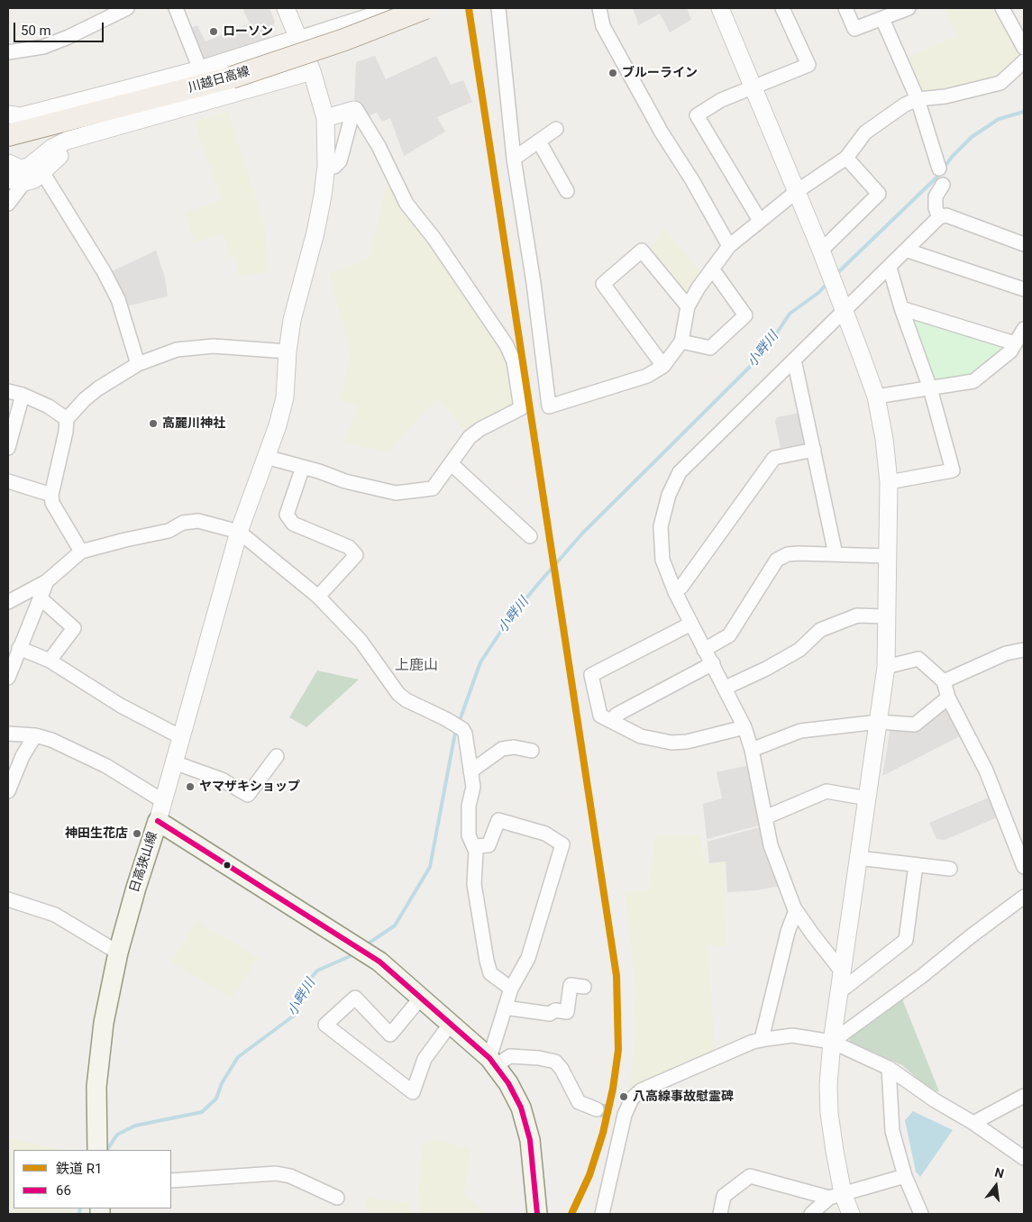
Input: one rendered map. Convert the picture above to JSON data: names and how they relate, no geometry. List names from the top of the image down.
{
  "streets": {
    "main road": ["川越日高線", "日高狭山線"]
  },
  "districts": ["上鹿山"],
  "water": ["小畔川"],
  "places": [
    "ローソン",
    "ブルーライン",
    "高麗川神社",
    "ヤマザキショップ",
    "神田生花店",
    "八高線事故慰霊碑"
  ],
  "lines": ["rail line R1", "transit line 66"],
  "legend": ["鉄道 R1", "66"],
  "scale_bar": "50 m",
  "north": "top"
}
